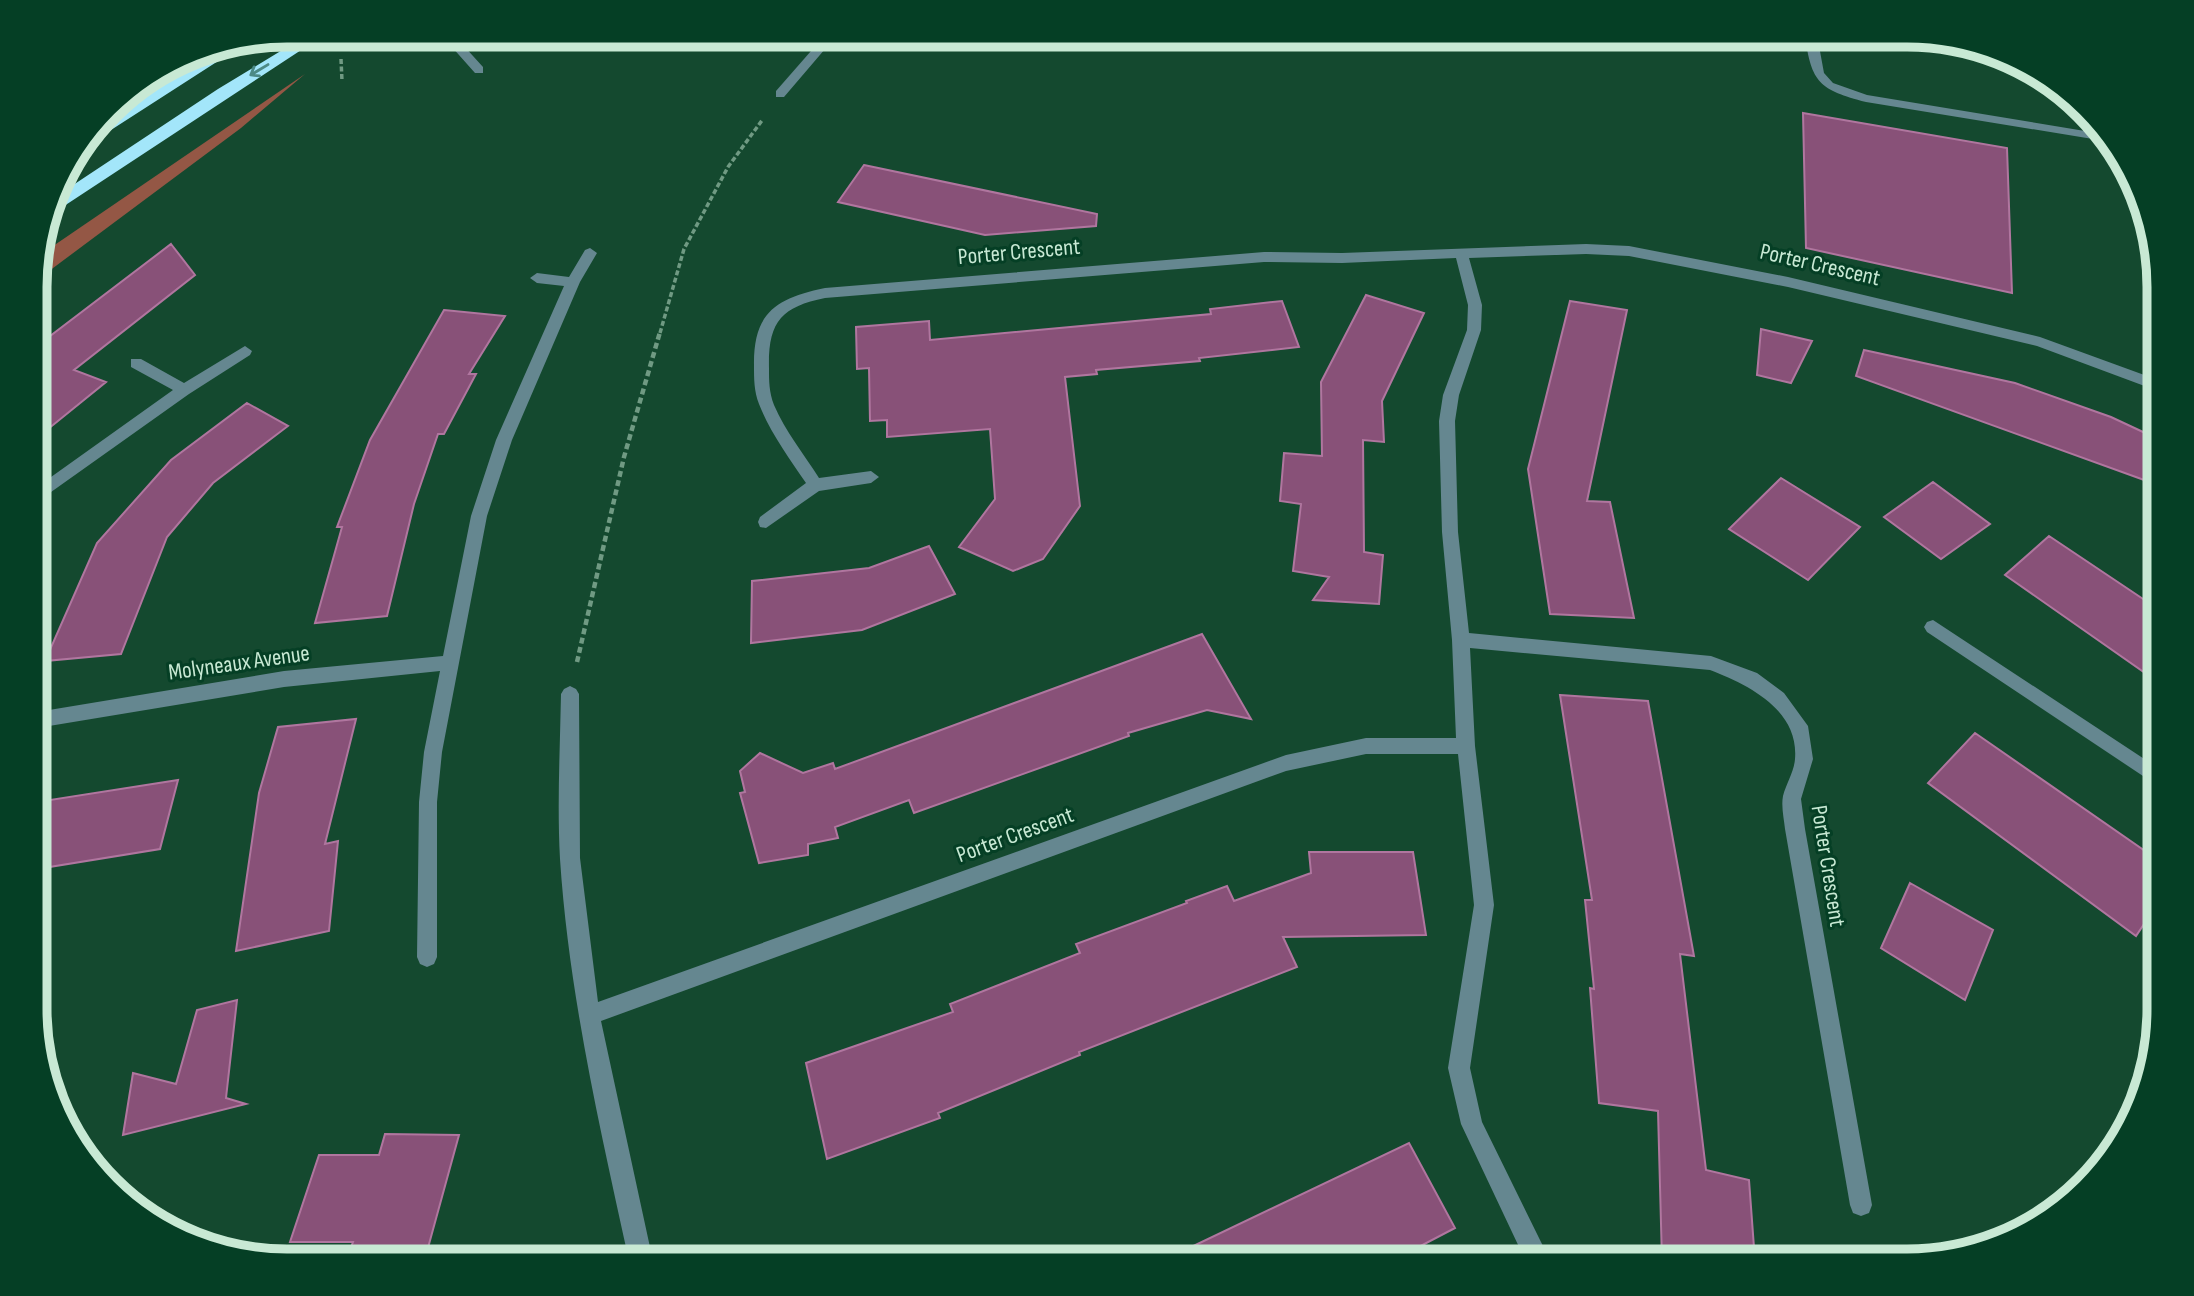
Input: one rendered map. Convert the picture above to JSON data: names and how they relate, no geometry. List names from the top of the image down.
{
  "streets": {
    "street": ["Porter Crescent", "Molyneaux Avenue"]
  }
}
